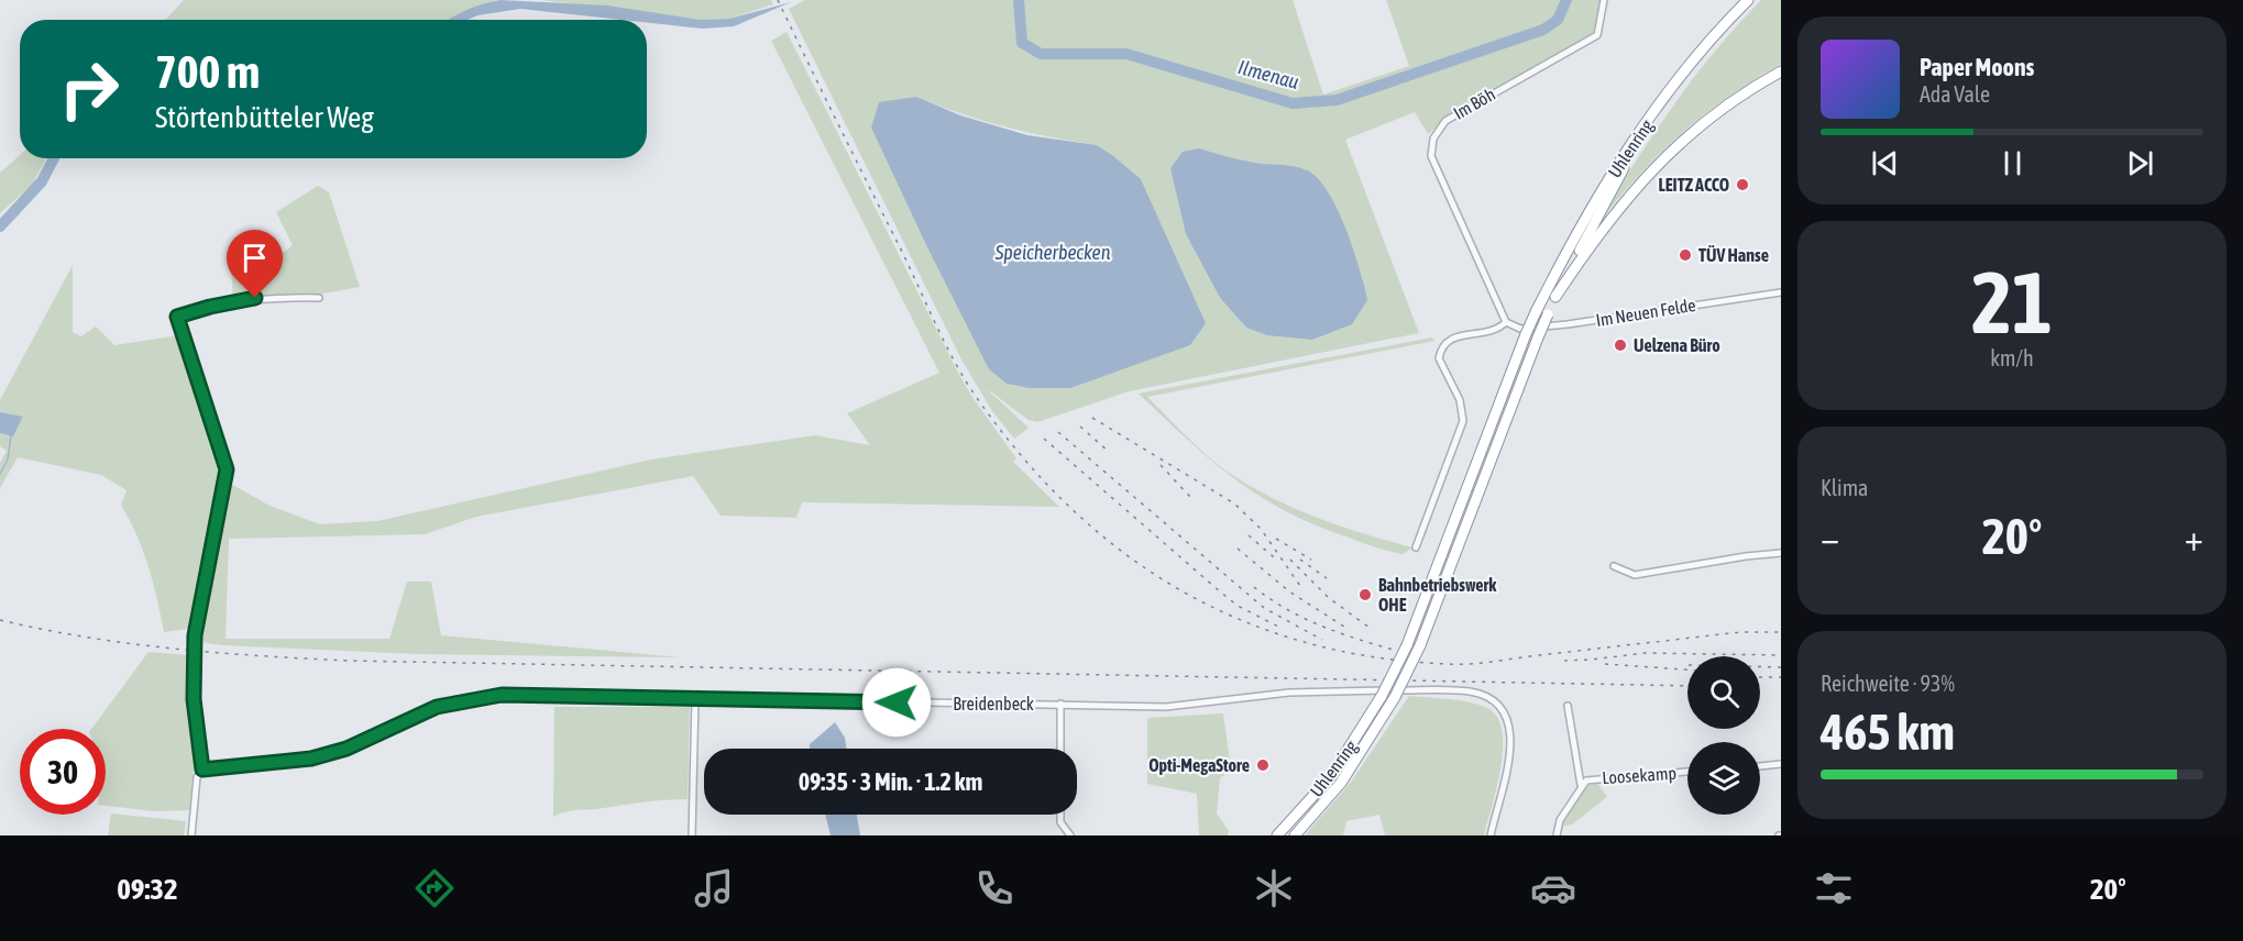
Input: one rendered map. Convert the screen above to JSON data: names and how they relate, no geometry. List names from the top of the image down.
{
  "streets": {
    "highway": ["Uhlenring"],
    "street": [
      "Im Böh",
      "Im Neuen Felde",
      "Breidenbeck",
      "Loosekamp"
    ]
  },
  "crossings": [
    ["Im Böh", "Im Neuen Felde"]
  ],
  "water": ["Ilmenau", "Speicherbecken"],
  "places": [
    "LEITZ ACCO",
    "TÜV Hanse",
    "Uelzena Büro",
    "Bahnbetriebswerk OHE",
    "Opti-MegaStore"
  ],
  "page": {
    "turn": ["700 m", "Störtenbütteler Weg"],
    "song": ["Paper Moons", "Ada Vale"],
    "tile": [
      ["21", "km/h"],
      "Klima",
      ["Reichweite · 93%", "465 km"]
    ],
    "heat": ["−", "20°", "+"],
    "limit": "30",
    "trip": "09:35 · 3 Min. · 1.2 km",
    "tabs": ["09:32", "20°"]
  }
}
